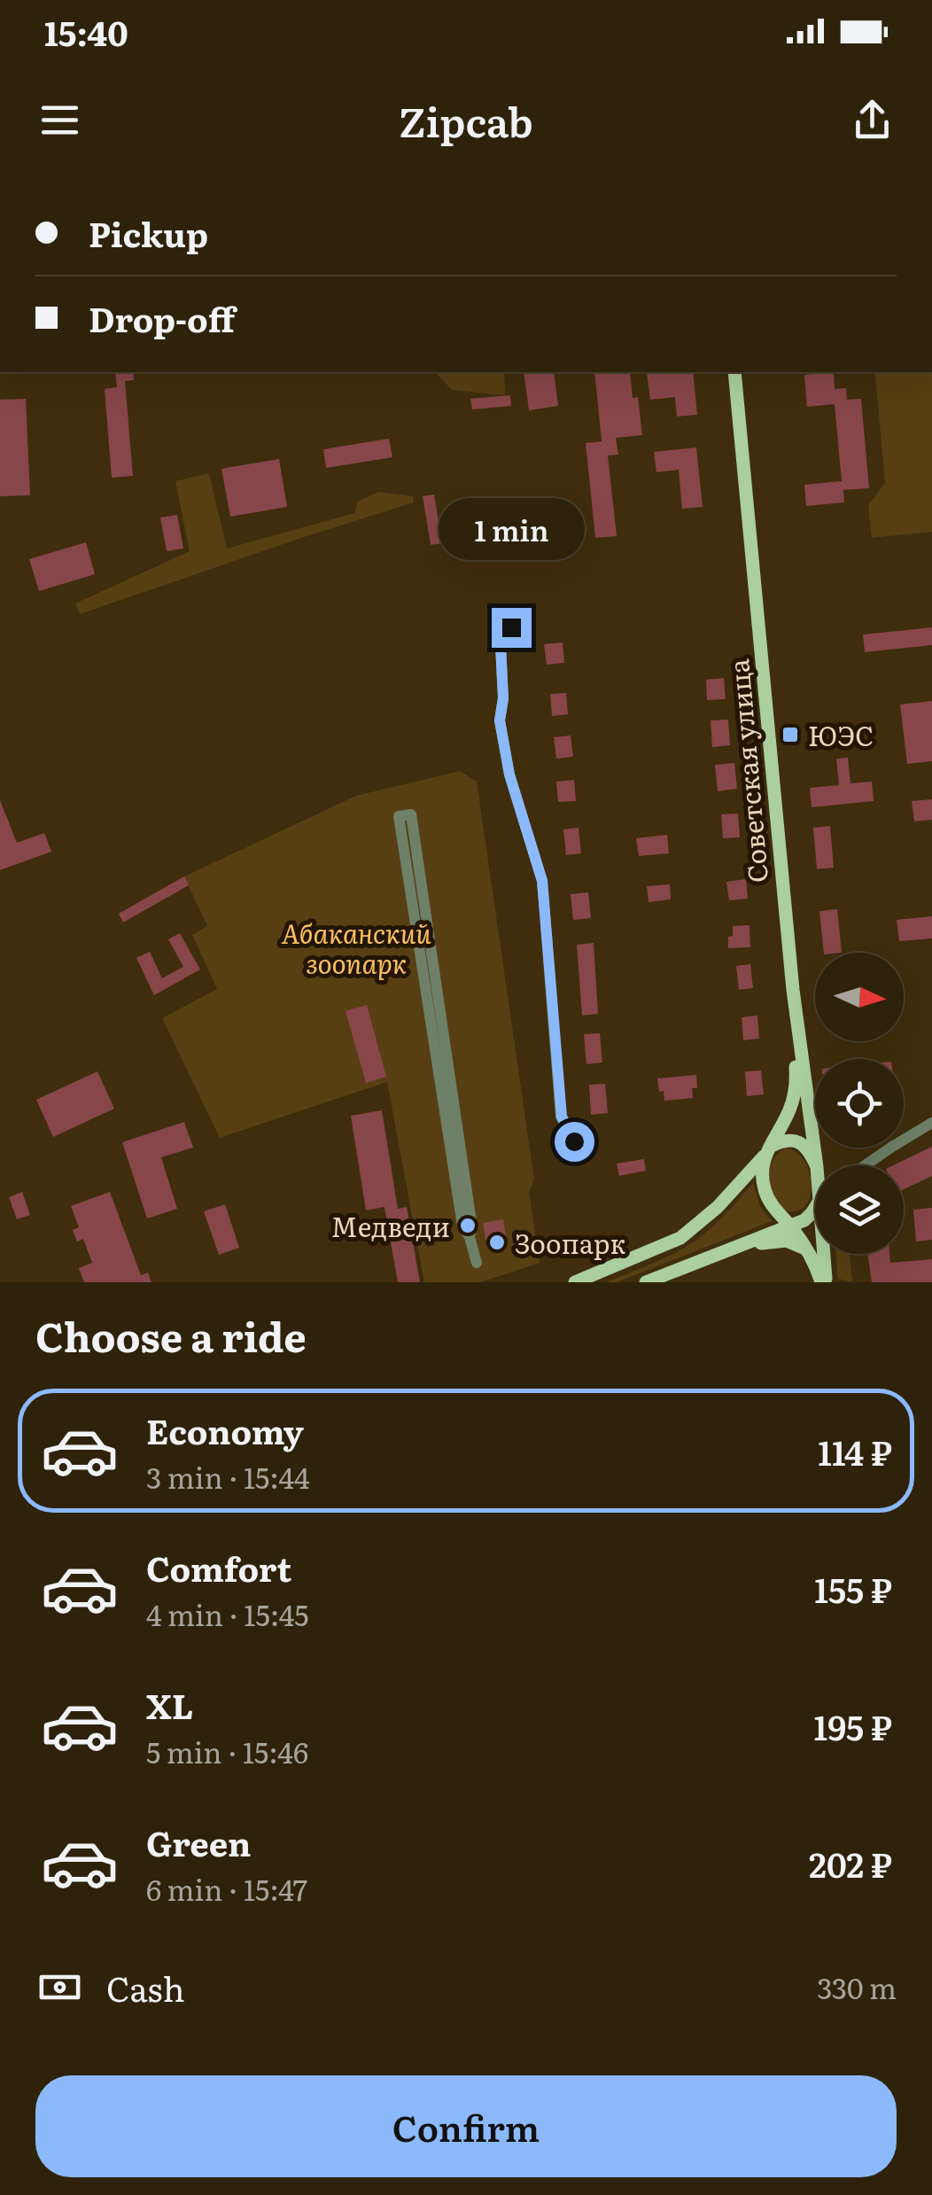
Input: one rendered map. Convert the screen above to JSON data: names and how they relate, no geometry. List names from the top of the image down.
{
  "streets": {
    "main road": ["Советская улица"]
  },
  "parks": ["Абаканский зоопарк"],
  "places": {
    "transit": ["ЮЭС"],
    "other": ["Медведи", "Зоопарк"]
  },
  "north": "right",
  "page": {
    "status": "15:40",
    "header": "Zipcab",
    "banner": ["Pickup", "Drop-off"],
    "bubble": "1 min",
    "heading": "Choose a ride",
    "list": [
      {
        "name": "Economy",
        "note": "3 min · 15:44",
        "value": "114 ₽"
      },
      {
        "name": "Comfort",
        "note": "4 min · 15:45",
        "value": "155 ₽"
      },
      {
        "name": "XL",
        "note": "5 min · 15:46",
        "value": "195 ₽"
      },
      {
        "name": "Green",
        "note": "6 min · 15:47",
        "value": "202 ₽"
      }
    ],
    "pay": ["Cash", "330 m"],
    "buttons": "Confirm"
  }
}
